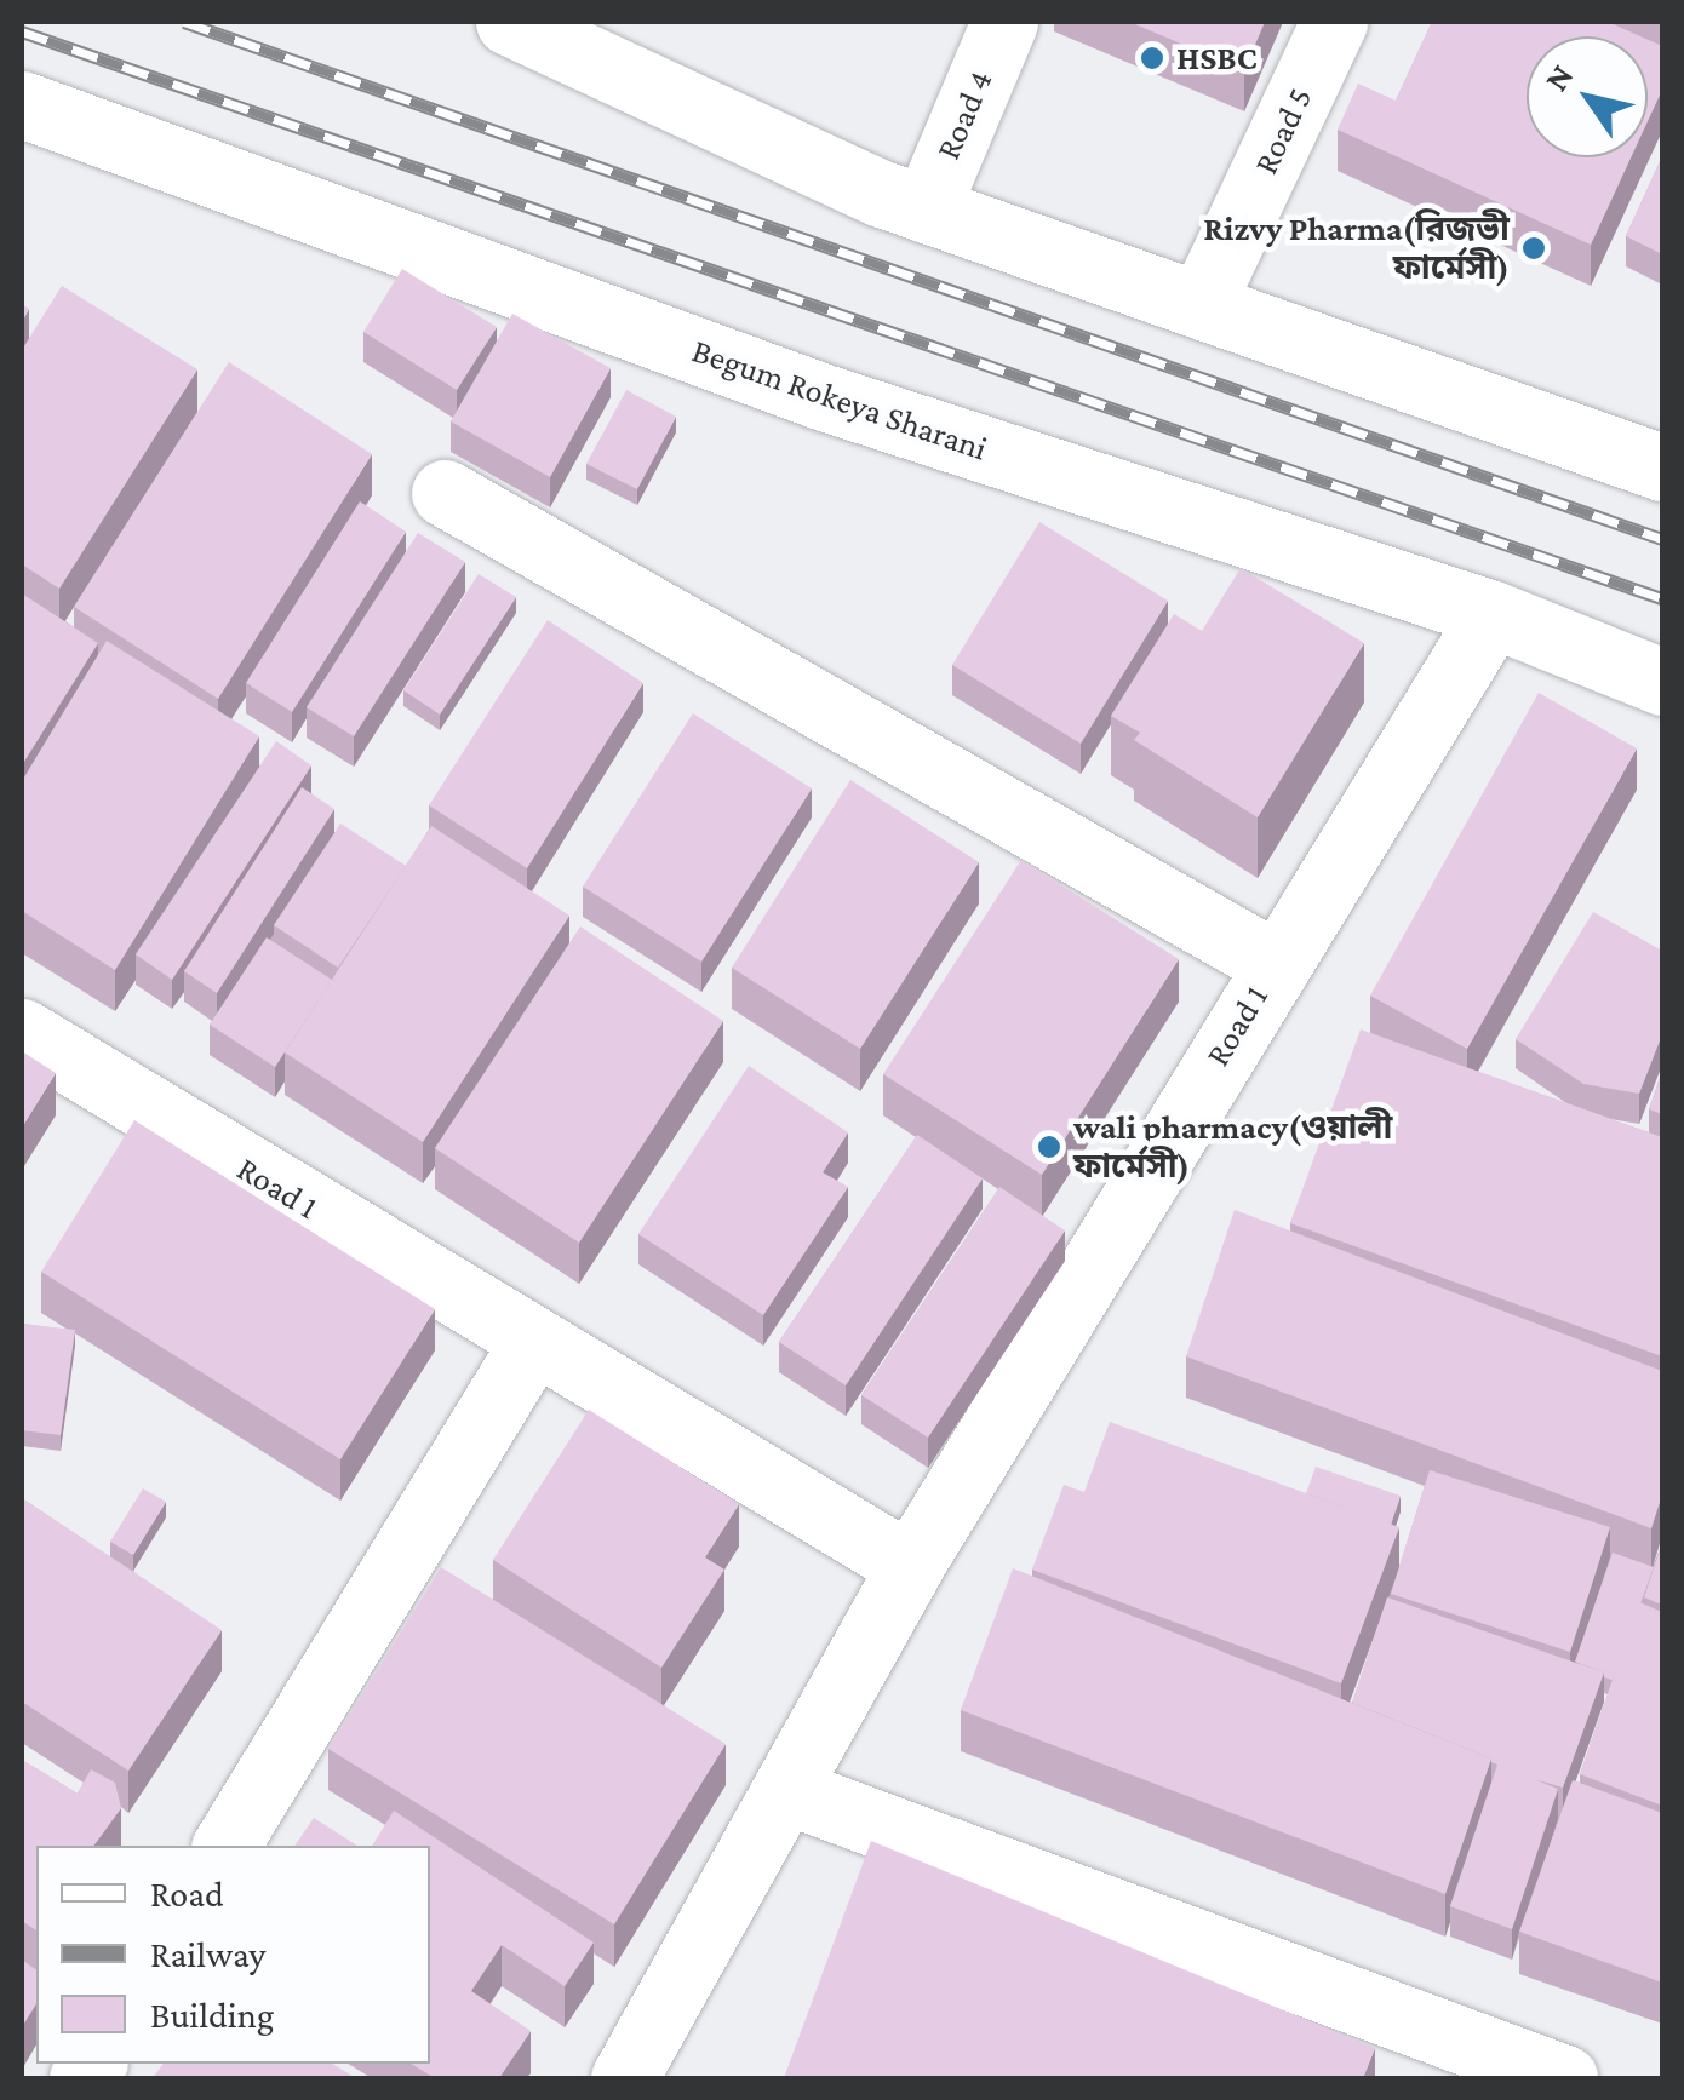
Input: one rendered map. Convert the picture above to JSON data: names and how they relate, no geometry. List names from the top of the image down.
{
  "streets": {
    "street": [
      "Road 4",
      "Road 5",
      "Begum Rokeya Sharani",
      "Road 1"
    ]
  },
  "crossings": [
    ["Begum Rokeya Sharani", "Road 1"]
  ],
  "places": ["HSBC", "Rizvy Pharma(রিজভী ফার্মেসী)", "wali pharmacy(ওয়ালী ফার্মেসী)"],
  "legend": ["Road", "Railway", "Building"],
  "north": "top left"
}
